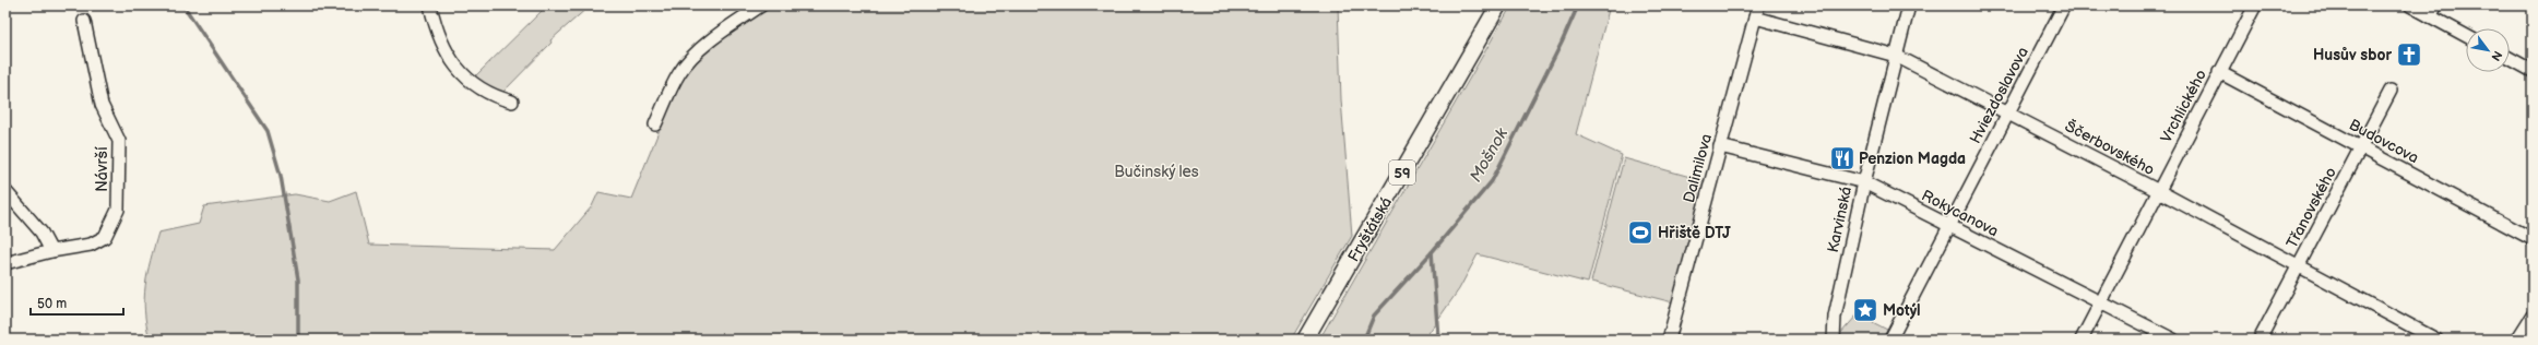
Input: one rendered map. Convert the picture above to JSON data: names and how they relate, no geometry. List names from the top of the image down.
{
  "streets": {
    "main road": ["59", "Fryštátská"],
    "street": [
      "Hviezdoslavova",
      "Vrchlického",
      "Budovcova",
      "Ščerbovského",
      "Dalimilova",
      "Návrší",
      "Třanovského",
      "Rokycanova",
      "Karvinská"
    ]
  },
  "crossings": [
    ["Hviezdoslavova", "Ščerbovského"],
    ["Hviezdoslavova", "Rokycanova"],
    ["Vrchlického", "Budovcova"],
    ["Vrchlického", "Ščerbovského"],
    ["Vrchlického", "Rokycanova"],
    ["Budovcova", "Třanovského"],
    ["Ščerbovského", "Dalimilova"],
    ["Ščerbovského", "Třanovského"],
    ["Ščerbovského", "Karvinská"],
    ["Dalimilova", "Rokycanova"],
    ["Rokycanova", "Karvinská"]
  ],
  "water": ["Mošnok"],
  "parks": ["Bučinský les"],
  "places": {
    "church": ["Husův sbor"],
    "restaurant": ["Penzion Magda"],
    "sports": ["Hřiště DTJ"],
    "place": ["Motýl"]
  },
  "scale_bar": "50 m",
  "north": "bottom right"
}
